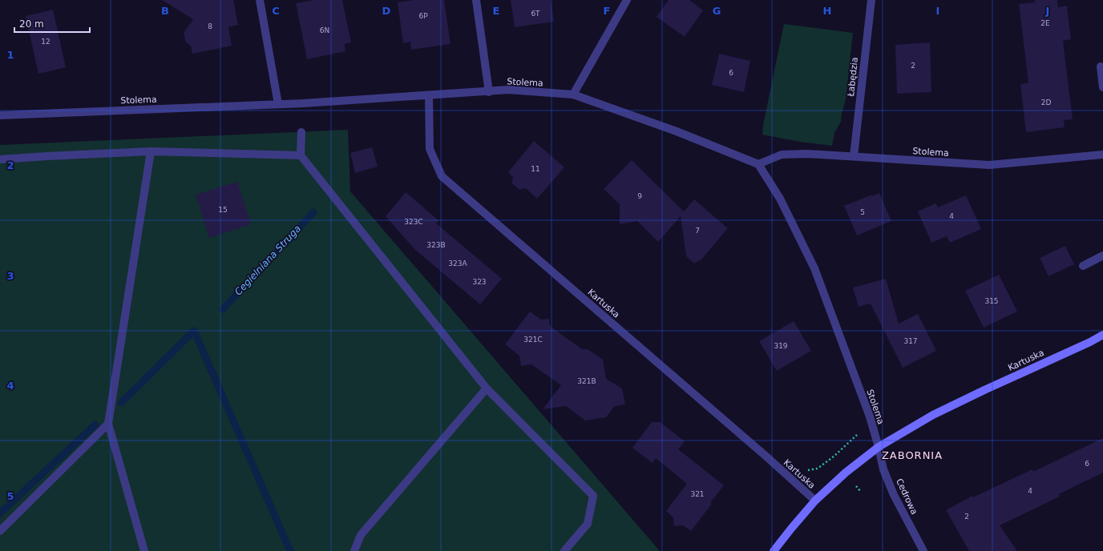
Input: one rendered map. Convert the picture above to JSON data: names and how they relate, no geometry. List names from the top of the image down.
{
  "streets": {
    "street": [
      "Łabędzia",
      "Stolema",
      "Kartuska",
      "Cedrowa"
    ]
  },
  "crossings": [
    ["Łabędzia", "Stolema"],
    ["Stolema", "Kartuska"],
    ["Stolema", "Cedrowa"],
    ["Kartuska", "Cedrowa"]
  ],
  "districts": ["ZABORNIA"],
  "water": ["Cegielniana Struga"],
  "house_numbers": [
    "6T",
    "6P",
    "2E",
    "8",
    "6N",
    "12",
    "2",
    "6",
    "2D",
    "11",
    "9",
    "15",
    "5",
    "4",
    "323C",
    "7",
    "323B",
    "323A",
    "323",
    "315",
    "321C",
    "317",
    "319",
    "321B",
    "6",
    "4",
    "321",
    "2"
  ],
  "scale_bar": "20 m",
  "grid": {
    "columns": [
      "B",
      "C",
      "D",
      "E",
      "F",
      "G",
      "H",
      "I",
      "J"
    ],
    "rows": [
      "1",
      "2",
      "3",
      "4",
      "5"
    ]
  }
}
